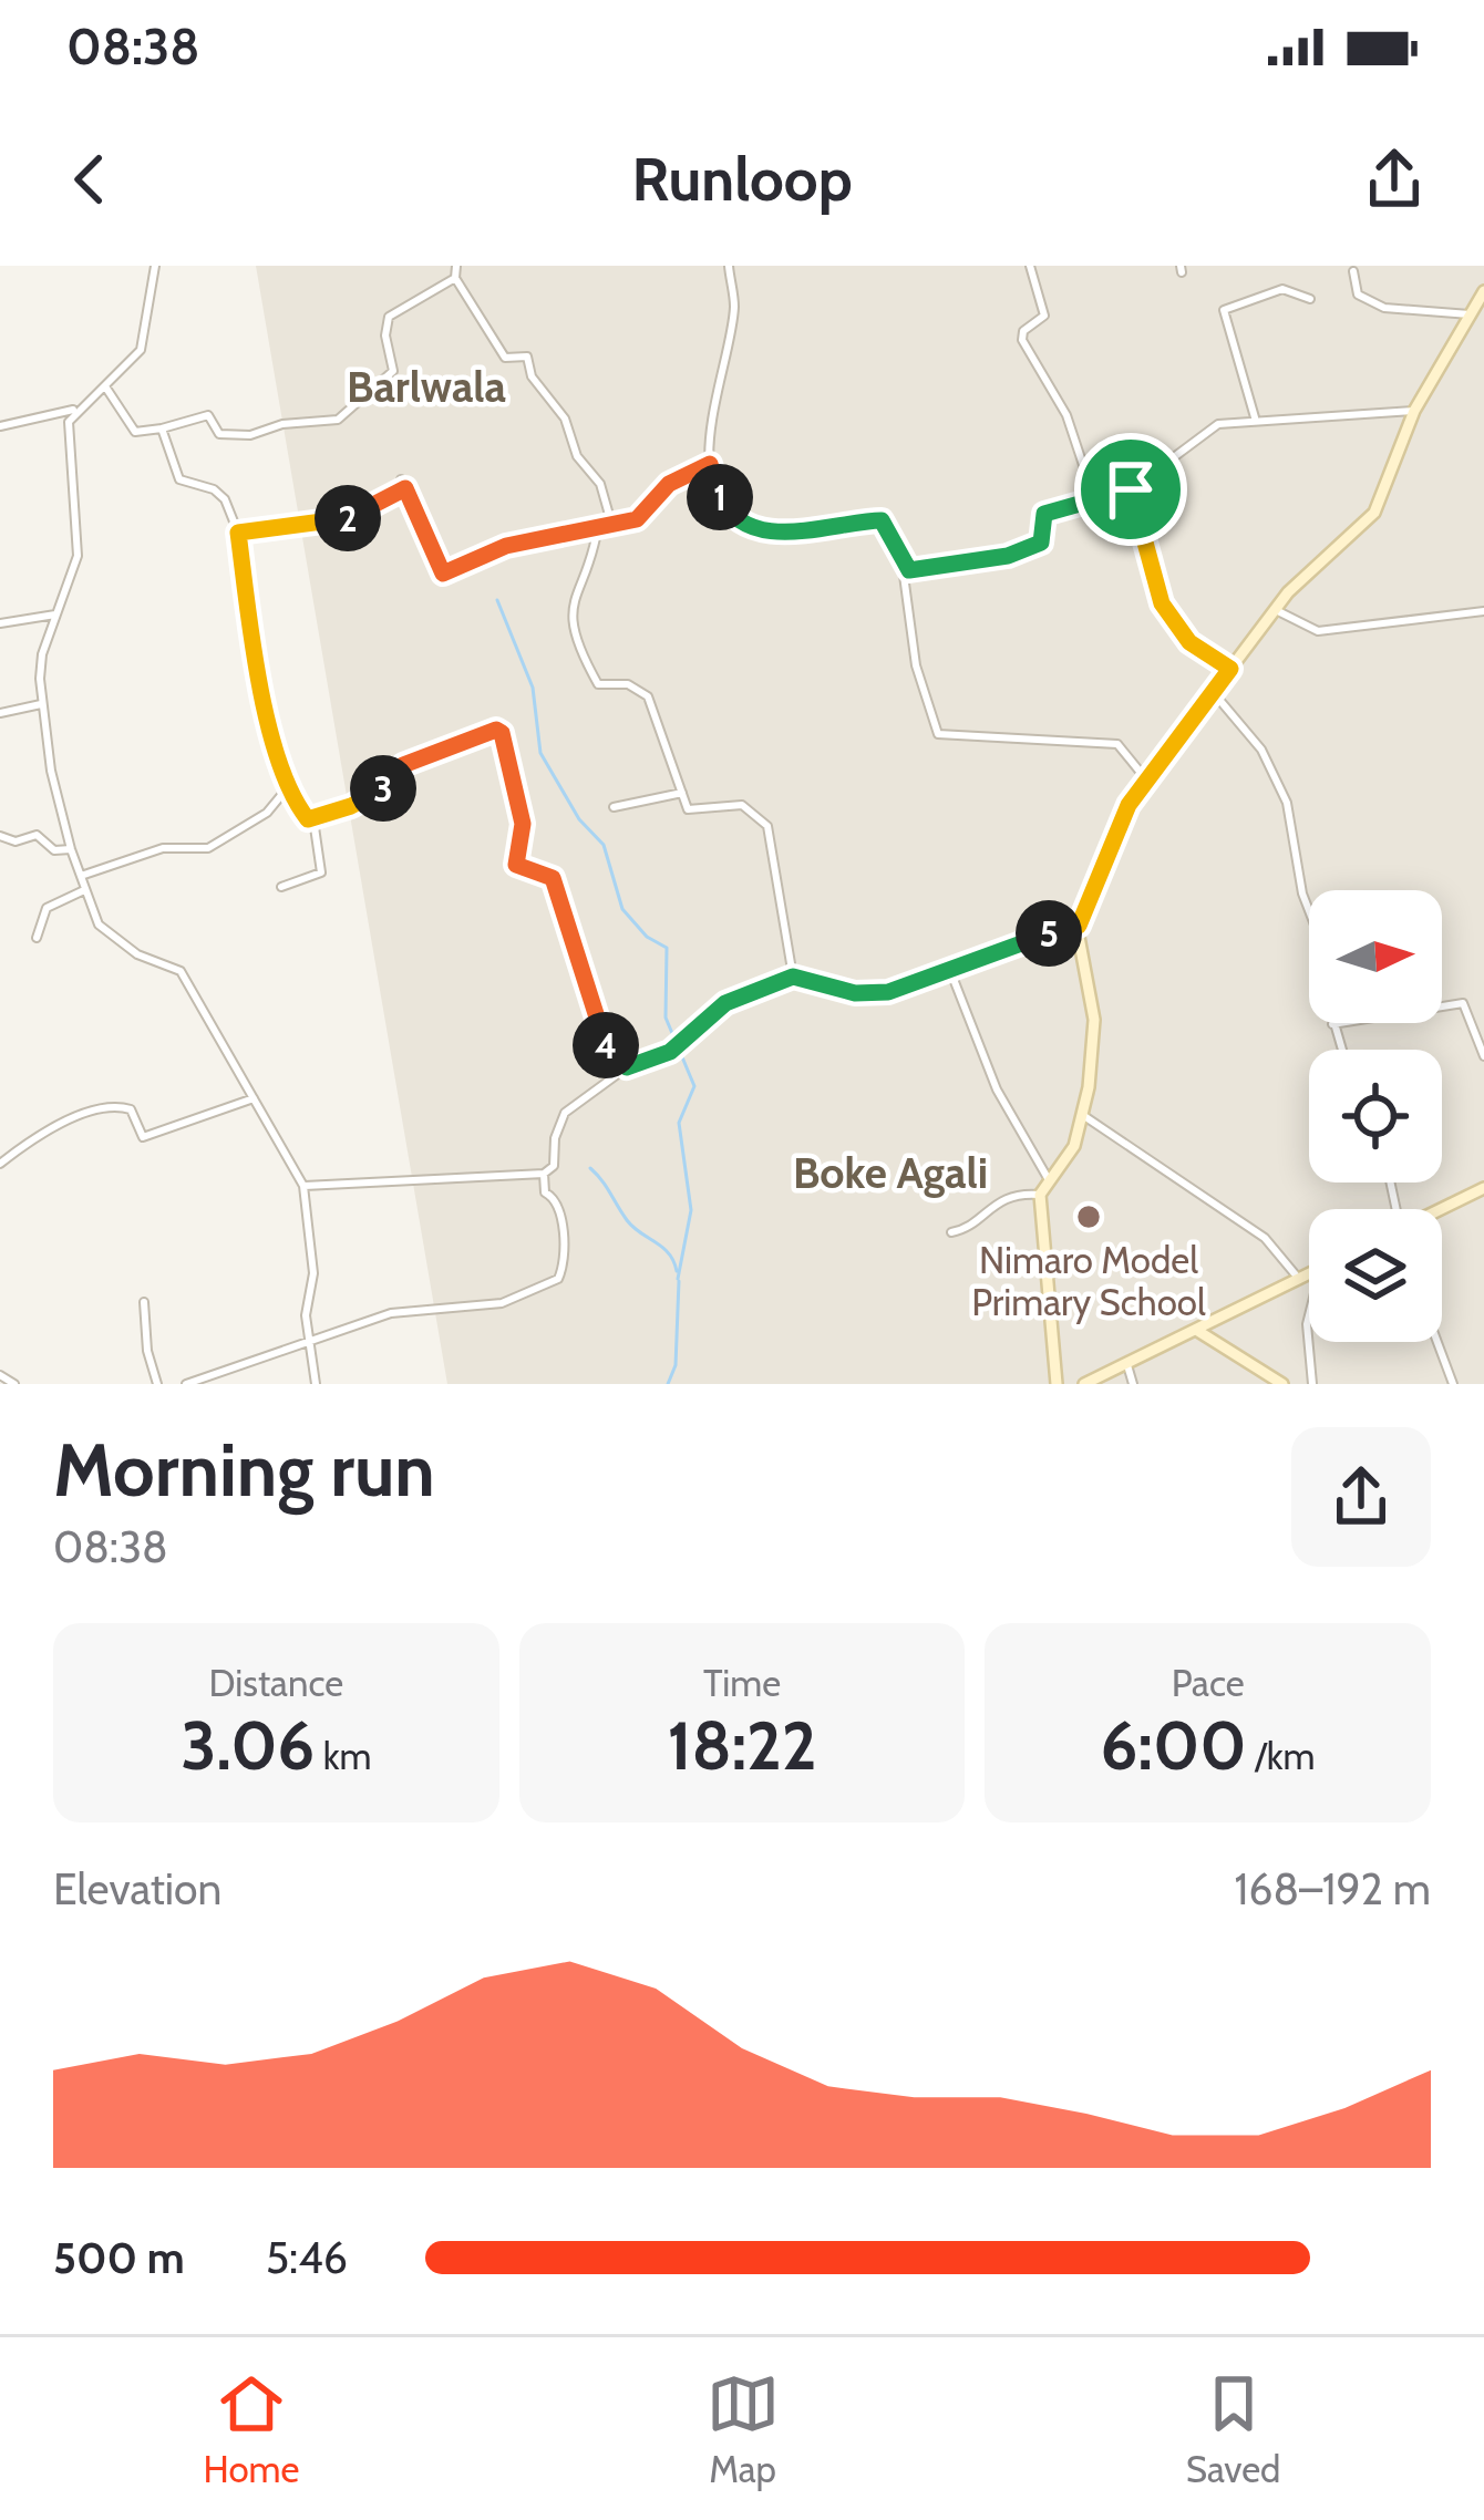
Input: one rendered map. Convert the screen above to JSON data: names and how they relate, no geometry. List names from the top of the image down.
{
  "districts": ["Barlwala", "Boke Agali"],
  "places": ["Nimaro Model Primary School"],
  "north": "right",
  "page": {
    "status": "08:38",
    "header": "Runloop",
    "pins": [
      "1",
      "2",
      "3",
      "5",
      "4"
    ],
    "heading": ["Morning run", "08:38"],
    "stats": [
      ["Distance", "3.06 km"],
      ["Time", "18:22"],
      ["Pace", "6:00 /km"]
    ],
    "chart": ["Elevation", "168–192 m"],
    "list": [
      {
        "name": "500 m",
        "note": "5:46"
      }
    ],
    "tabs": ["Home", "Map", "Saved"]
  }
}
